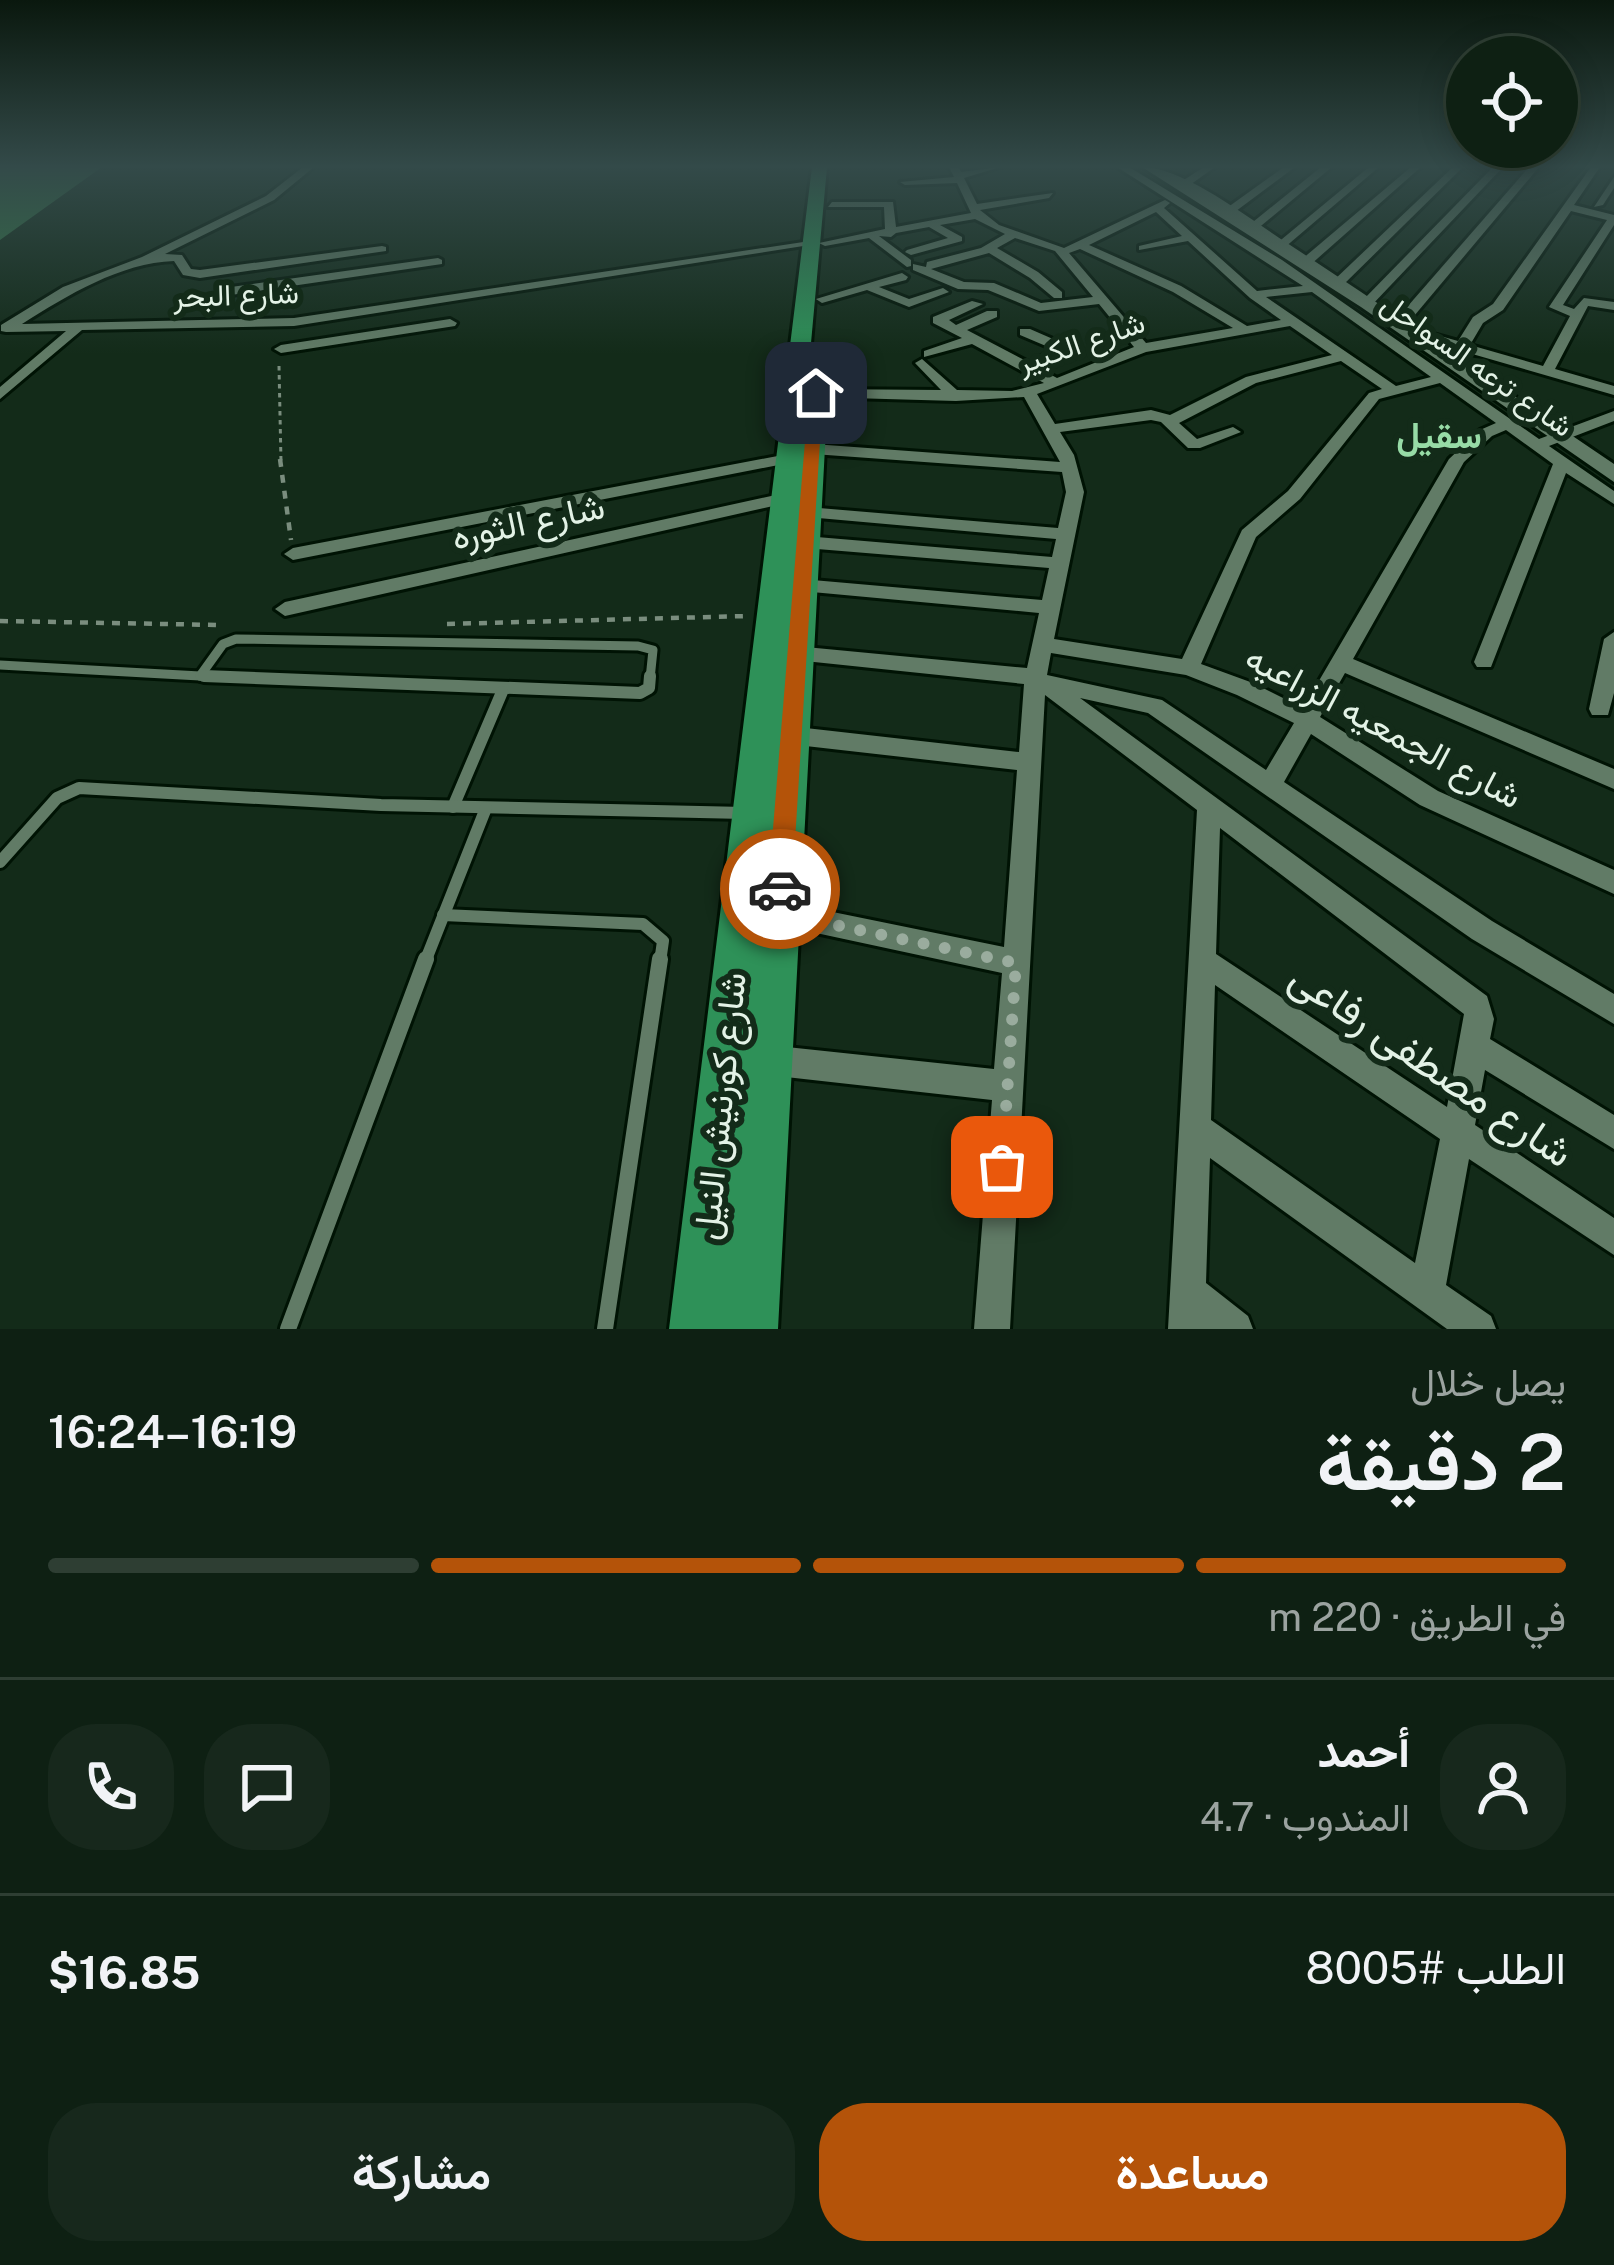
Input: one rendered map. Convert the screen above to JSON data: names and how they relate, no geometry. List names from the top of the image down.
{
  "streets": {
    "main road": ["شارع ترعه السواحل", "شارع كورنيش النيل"],
    "street": [
      "شارع البحر",
      "شارع الكبير",
      "شارع الثوره",
      "شارع الجمعيه الزراعيه",
      "شارع مصطفى رفاعى"
    ]
  },
  "crossings": [
    ["شارع البحر", "شارع كورنيش النيل"],
    ["شارع الكبير", "شارع كورنيش النيل"],
    ["شارع الثوره", "شارع كورنيش النيل"]
  ],
  "districts": ["سقيل"],
  "page": {
    "heading": ["2 دقيقة", "يصل خلال", "16:19–16:24"],
    "panel": [
      "أحمد",
      "المندوب · 4.7",
      "الطلب #8005",
      "$16.85"
    ],
    "bar": "في الطريق · 220 m",
    "buttons": ["مساعدة", "مشاركة"]
  }
}
